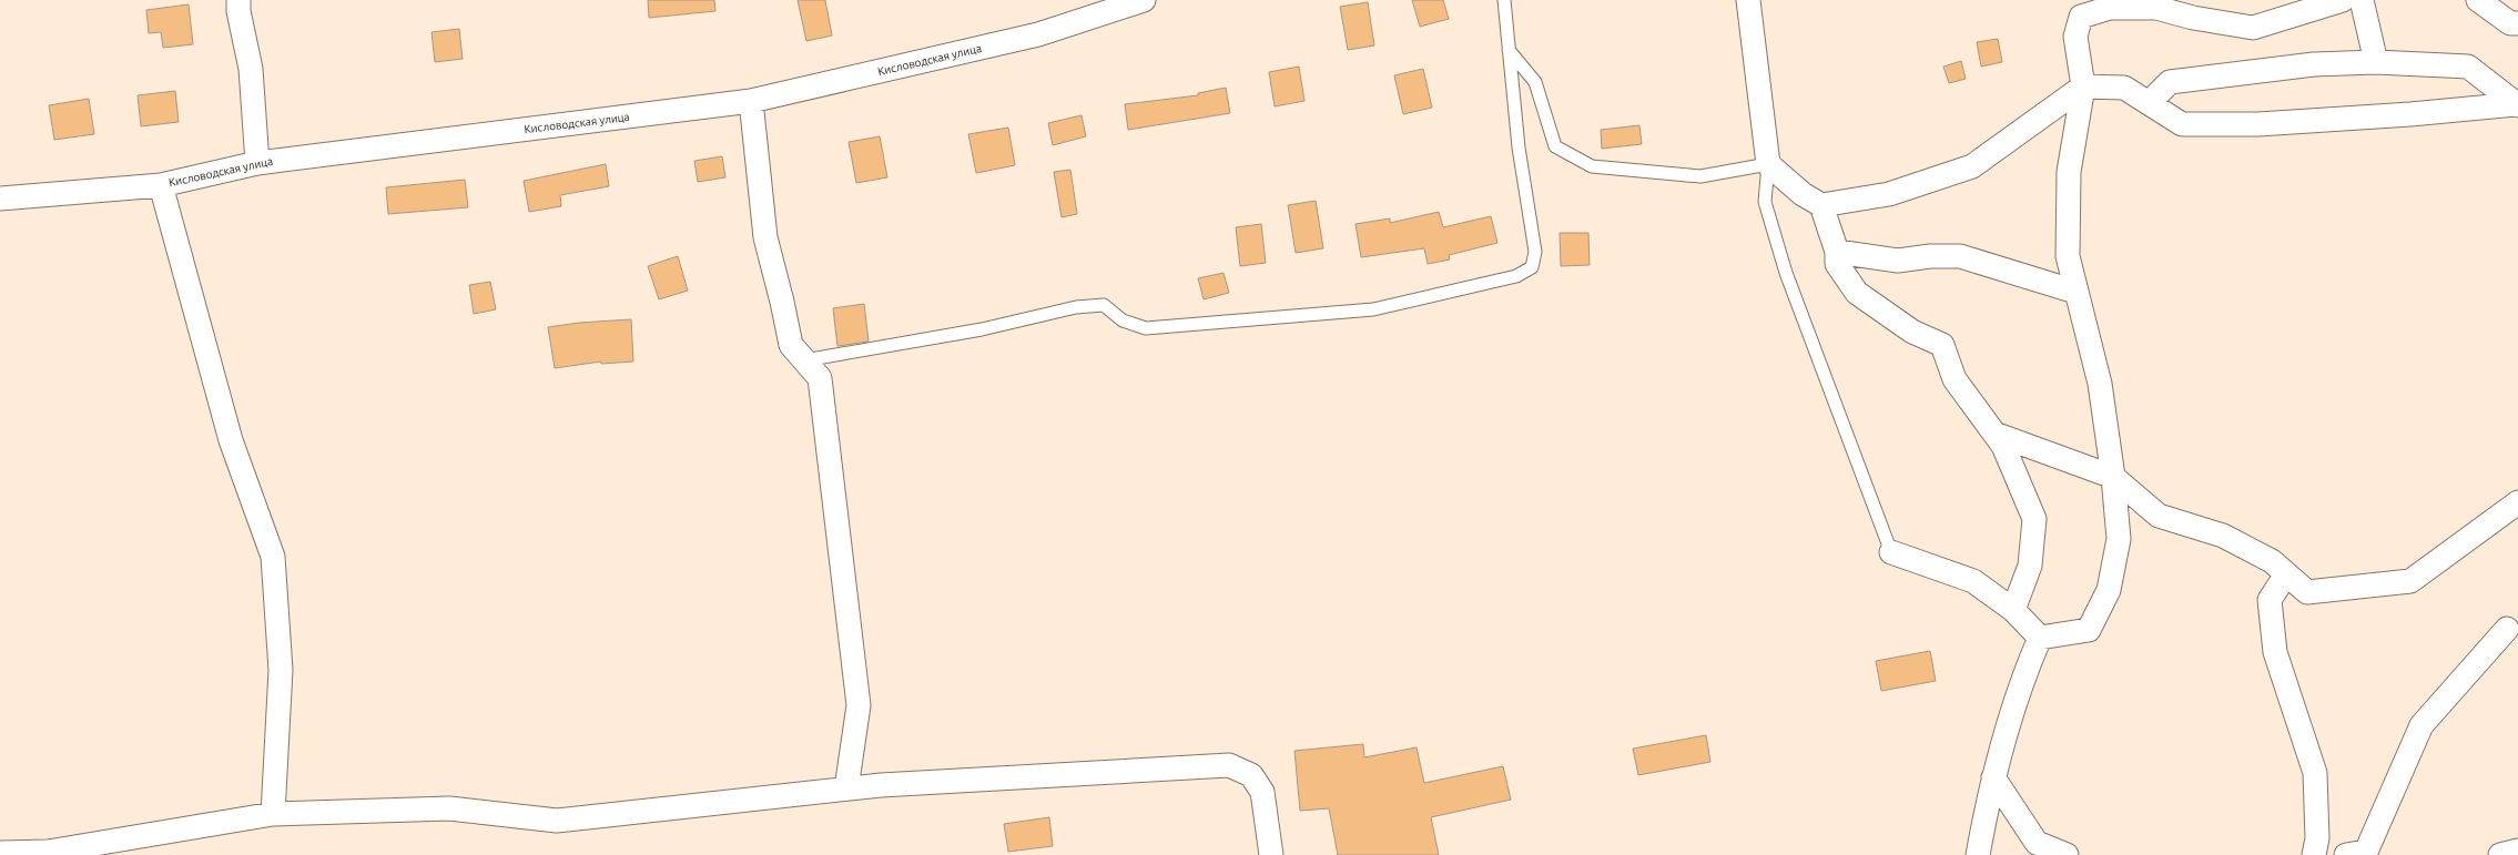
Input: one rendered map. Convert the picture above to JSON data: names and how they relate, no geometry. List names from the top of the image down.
{
  "streets": {
    "street": ["Кисловодская улица"]
  }
}
